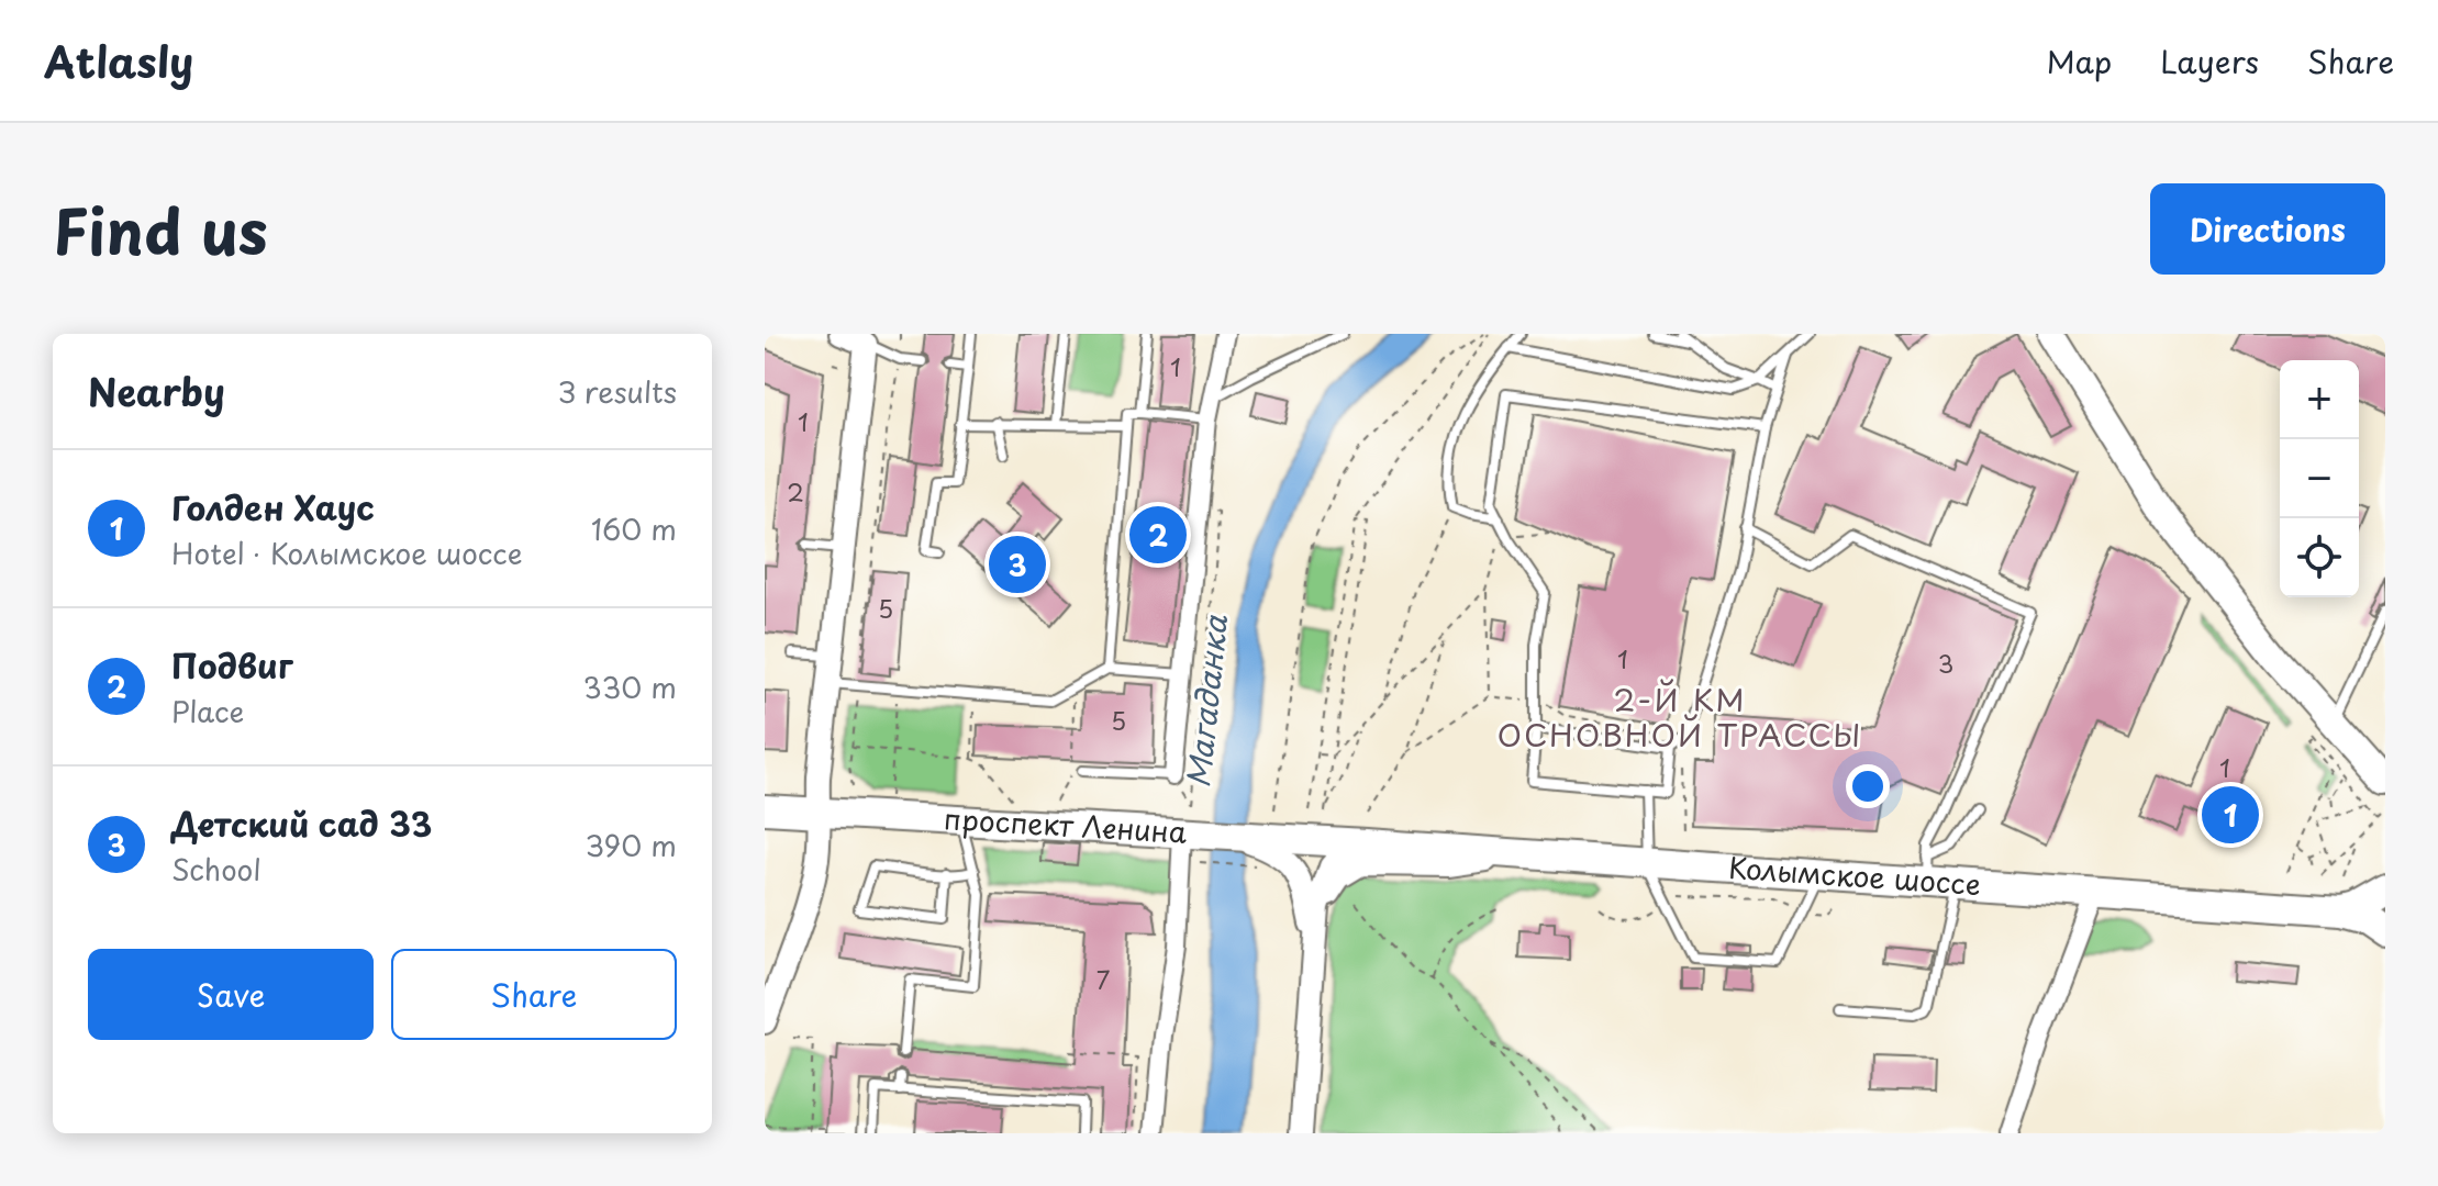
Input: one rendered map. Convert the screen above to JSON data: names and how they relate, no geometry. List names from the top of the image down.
{
  "streets": {
    "main road": ["проспект Ленина", "Колымское шоссе"]
  },
  "crossings": [
    ["проспект Ленина", "Колымское шоссе"]
  ],
  "districts": ["2-Й КМ ОСНОВНОЙ ТРАССЫ"],
  "water": ["Магаданка"],
  "house_numbers": [
    "1",
    "1",
    "2",
    "5",
    "1",
    "3",
    "5",
    "1",
    "7"
  ],
  "page": {
    "header": "Atlasly",
    "nav": ["Map", "Layers", "Share"],
    "title": "Find us",
    "buttons": [
      "Directions",
      ["Save", "Share"]
    ],
    "heading": ["Nearby", "3 results"],
    "map_buttons": ["+", "−"],
    "list": [
      {
        "mark": "1",
        "name": "Голден Хаус",
        "note": "Hotel · Колымское шоссе",
        "value": "160 m"
      },
      {
        "mark": "2",
        "name": "Подвиг",
        "note": "Place",
        "value": "330 m"
      },
      {
        "mark": "3",
        "name": "Детский сад 33",
        "note": "School",
        "value": "390 m"
      }
    ],
    "pins": ["2", "3", "1"]
  }
}
